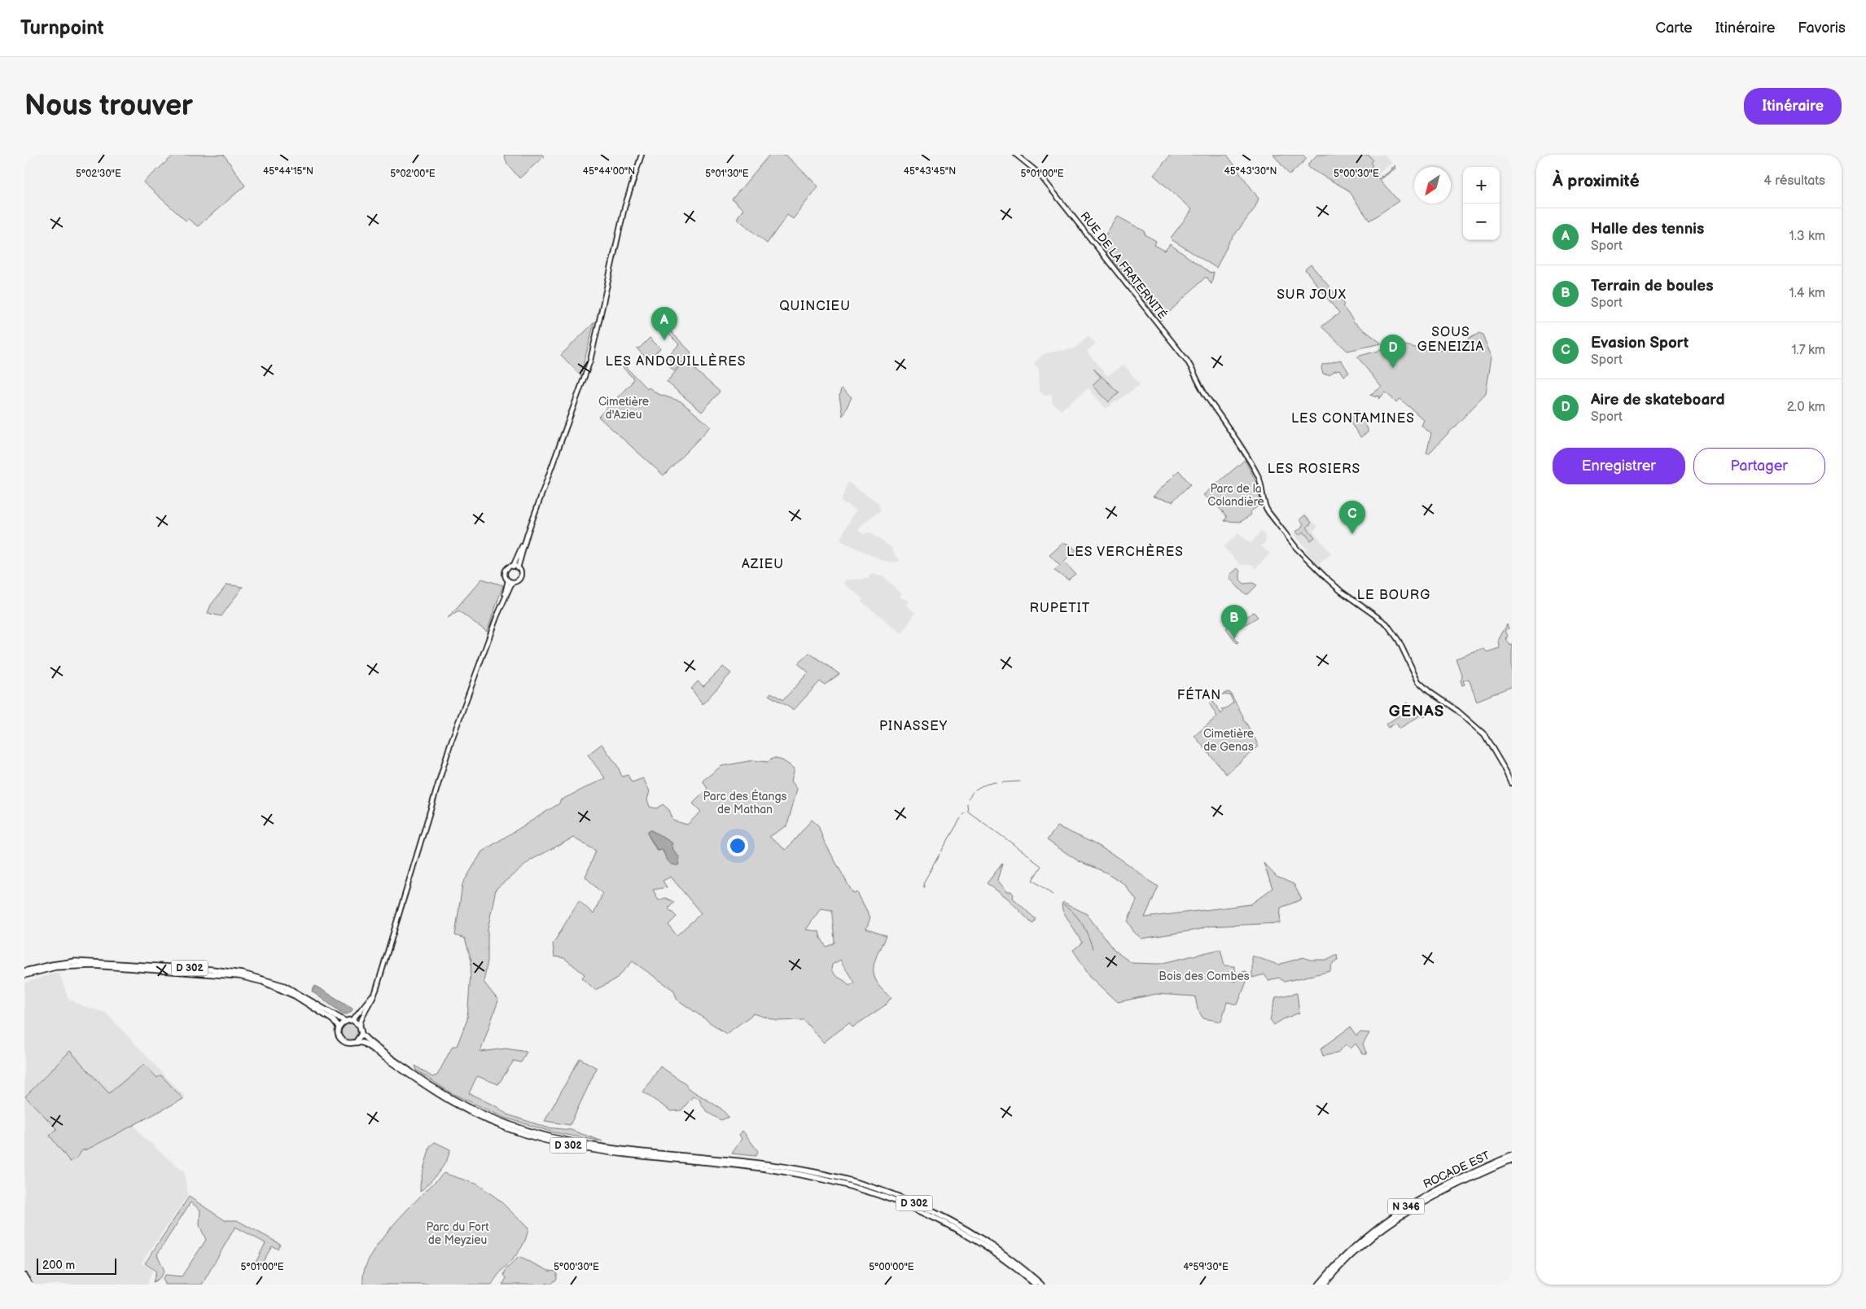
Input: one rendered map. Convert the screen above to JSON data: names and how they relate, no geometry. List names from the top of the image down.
{
  "streets": {
    "highway": ["D 302", "ROCADE EST", "N 346"],
    "main road": ["RUE DE LA FRATERNITÉ"]
  },
  "districts": [
    "SUR JOUX",
    "QUINCIEU",
    "SOUS GENEIZIA",
    "LES ANDOUILLÈRES",
    "LES CONTAMINES",
    "LES ROSIERS",
    "LES VERCHÈRES",
    "AZIEU",
    "LE BOURG",
    "RUPETIT",
    "FÉTAN",
    "GENAS",
    "PINASSEY"
  ],
  "parks": [
    "Cimetière d'Azieu",
    "Parc de la Colandière",
    "Cimetière de Genas",
    "Parc des Étangs de Mathan",
    "Bois des Combes",
    "Parc du Fort de Meyzieu"
  ],
  "scale_bar": "200 m",
  "north": "bottom left",
  "page": {
    "header": "Turnpoint",
    "nav": ["Carte", "Itinéraire", "Favoris"],
    "buttons": [
      "Itinéraire",
      ["Enregistrer", "Partager"]
    ],
    "title": "Nous trouver",
    "heading": ["À proximité", "4 résultats"],
    "map_buttons": ["+", "−"],
    "list": [
      {
        "mark": "A",
        "name": "Halle des tennis",
        "note": "Sport",
        "value": "1.3 km"
      },
      {
        "mark": "B",
        "name": "Terrain de boules",
        "note": "Sport",
        "value": "1.4 km"
      },
      {
        "mark": "C",
        "name": "Evasion Sport",
        "note": "Sport",
        "value": "1.7 km"
      },
      {
        "mark": "D",
        "name": "Aire de skateboard",
        "note": "Sport",
        "value": "2.0 km"
      }
    ],
    "pins": [
      "A",
      "D",
      "C",
      "B"
    ],
    "scale": "200 m"
  },
  "coordinates": [
    "45°44'15\"N",
    "45°44'00\"N",
    "45°43'45\"N",
    "45°43'30\"N",
    "5°02'30\"E",
    "5°02'00\"E",
    "5°01'30\"E",
    "5°01'00\"E",
    "5°00'30\"E",
    "5°00'00\"E",
    "4°59'30\"E"
  ]
}
